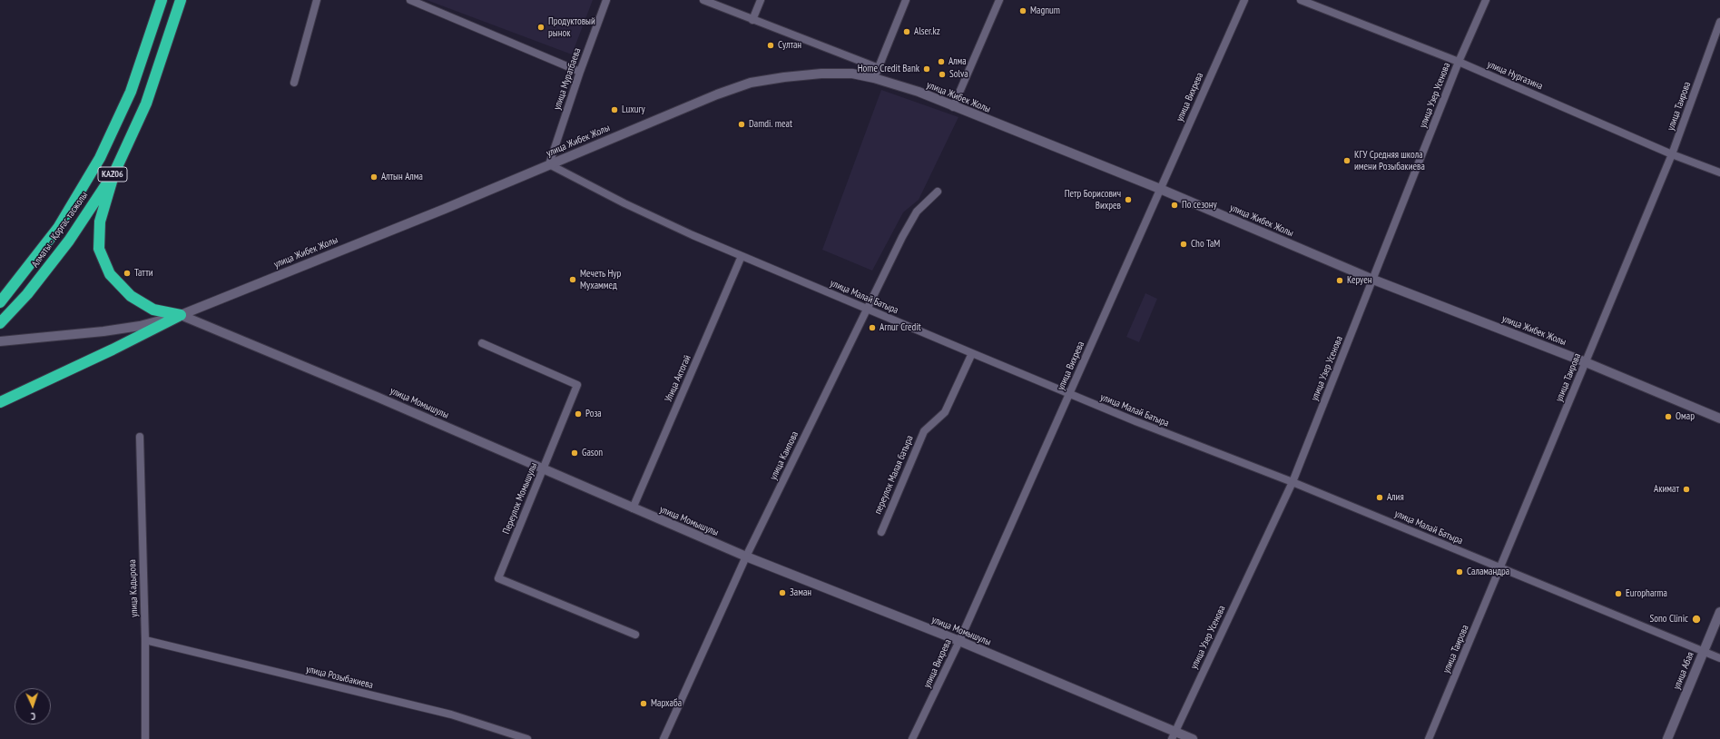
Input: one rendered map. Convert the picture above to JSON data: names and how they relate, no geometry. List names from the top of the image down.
{
  "streets": {
    "highway": ["KAZ06", "Алматы - Қорғас тасжолы"],
    "main road": ["улица Жибек Жолы", "улица Момышулы", "улица Абая"],
    "street": [
      "улица Нургазина",
      "улица Муратбаева",
      "улица Узер Усенова",
      "улица Вихрева",
      "улица Таирова",
      "улица Малай Батыра",
      "Улица Актогай",
      "улица Каипова",
      "переулок Малая батыра",
      "Переулок Момышулы",
      "улица Кадырова",
      "улица Розыбакиева"
    ]
  },
  "crossings": [
    ["улица Нургазина", "улица Узер Усенова"],
    ["улица Нургазина", "улица Таирова"],
    ["улица Муратбаева", "улица Жибек Жолы"],
    ["улица Муратбаева", "улица Малай Батыра"],
    ["улица Узер Усенова", "улица Жибек Жолы"],
    ["улица Узер Усенова", "улица Малай Батыра"],
    ["улица Узер Усенова", "улица Момышулы"],
    ["улица Жибек Жолы", "улица Вихрева"],
    ["улица Жибек Жолы", "улица Таирова"],
    ["улица Жибек Жолы", "улица Малай Батыра"],
    ["улица Жибек Жолы", "улица Момышулы"],
    ["улица Вихрева", "улица Малай Батыра"],
    ["улица Вихрева", "улица Момышулы"],
    ["улица Таирова", "улица Малай Батыра"],
    ["улица Малай Батыра", "Улица Актогай"],
    ["улица Малай Батыра", "улица Каипова"],
    ["улица Малай Батыра", "переулок Малая батыра"],
    ["улица Малай Батыра", "улица Абая"],
    ["Улица Актогай", "улица Момышулы"],
    ["улица Момышулы", "улица Каипова"],
    ["улица Момышулы", "Переулок Момышулы"],
    ["улица Кадырова", "улица Розыбакиева"]
  ],
  "places": [
    "Magnum",
    "Продуктовый рынок",
    "Alser.kz",
    "Султан",
    "Алма",
    "Home Credit Bank",
    "Solva",
    "Luxury",
    "Damdi. meat",
    "КГУ Средняя школа имени Розыбакиева",
    "Алтын Алма",
    "Петр Борисович Вихрев",
    "По сезону",
    "Cho TaM",
    "Татти",
    "Мечеть Нур Мухаммед",
    "Керуен",
    "Arnur Credit",
    "Роза",
    "Омар",
    "Gason",
    "Акимат",
    "Алия",
    "Саламандра",
    "Заман",
    "Europharma",
    "Sono Clinic",
    "Мархаба"
  ],
  "north": "bottom"
}
